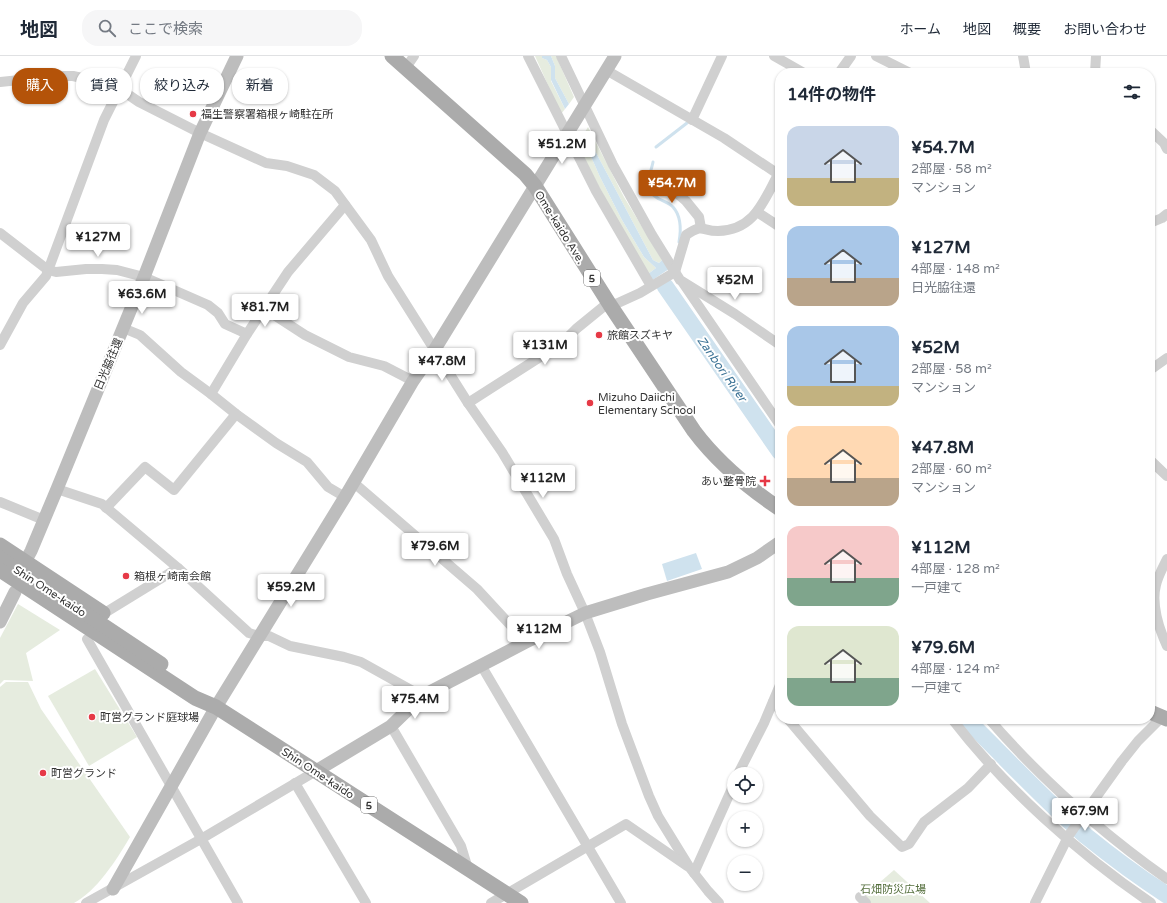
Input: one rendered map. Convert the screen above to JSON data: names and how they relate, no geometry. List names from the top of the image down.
{
  "streets": {
    "main road": ["Ome-kaido Ave.", "5", "Shin Ome-kaido"],
    "street": ["日光脇往還"]
  },
  "water": ["Zanbori River"],
  "parks": ["石畑防災広場"],
  "places": {
    "other": [
      "福生警察署箱根ヶ崎駐在所",
      "旅館スズキヤ",
      "Mizuho Daiichi Elementary School",
      "箱根ヶ崎南会館",
      "町営グランド庭球場",
      "町営グランド"
    ],
    "health": ["あい整骨院"]
  },
  "page": {
    "header": "地図",
    "search": "ここで検索",
    "nav": [
      "ホーム",
      "地図",
      "概要",
      "お問い合わせ"
    ],
    "chip": [
      "購入",
      "賃貸",
      "絞り込み",
      "新着"
    ],
    "heading": "14件の物件",
    "list": [
      {
        "name": "¥54.7M",
        "note": "2部屋 · 58 m² · マンション"
      },
      {
        "name": "¥127M",
        "note": "4部屋 · 148 m² · 日光脇往還"
      },
      {
        "name": "¥52M",
        "note": "2部屋 · 58 m² · マンション"
      },
      {
        "name": "¥47.8M",
        "note": "2部屋 · 60 m² · マンション"
      },
      {
        "name": "¥112M",
        "note": "4部屋 · 128 m² · 一戸建て"
      },
      {
        "name": "¥79.6M",
        "note": "4部屋 · 124 m² · 一戸建て"
      }
    ],
    "price": [
      "¥51.2M",
      "¥54.7M",
      "¥127M",
      "¥52M",
      "¥63.6M",
      "¥81.7M",
      "¥131M",
      "¥47.8M",
      "¥112M",
      "¥79.6M",
      "¥59.2M",
      "¥112M",
      "¥75.4M",
      "¥67.9M"
    ],
    "map_buttons": ["+", "−"]
  }
}
